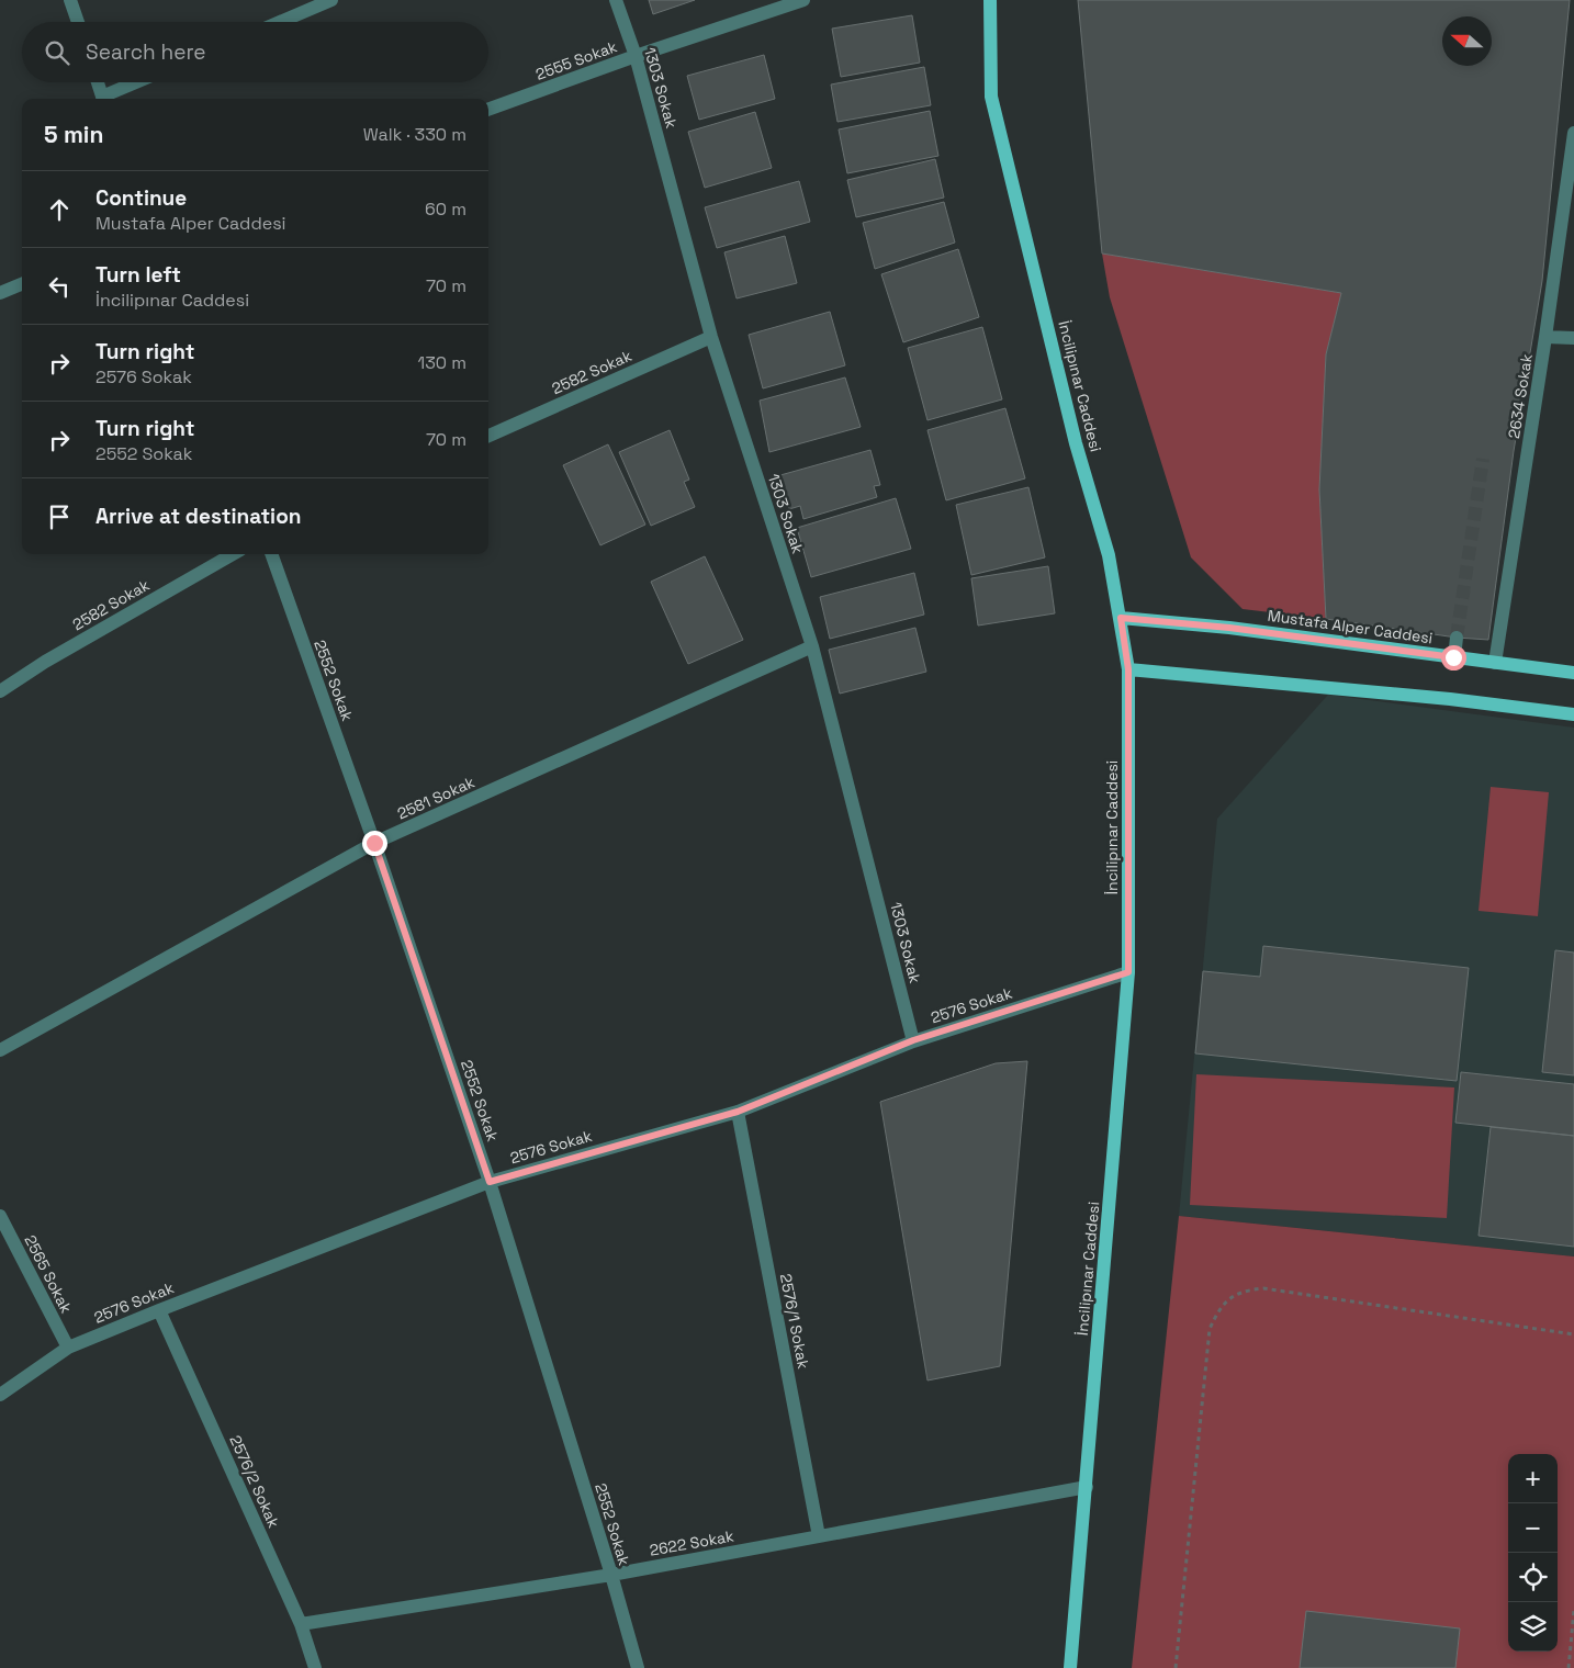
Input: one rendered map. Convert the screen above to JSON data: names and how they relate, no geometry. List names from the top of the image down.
{
  "streets": {
    "main road": ["İncilipınar Caddesi", "Mustafa Alper Caddesi"],
    "street": [
      "2555 Sokak",
      "1303 Sokak",
      "2582 Sokak",
      "2634 Sokak",
      "2552 Sokak",
      "2581 Sokak",
      "2576 Sokak",
      "2565 Sokak",
      "2576/1 Sokak",
      "2576/2 Sokak",
      "2622 Sokak"
    ]
  },
  "crossings": [
    ["2555 Sokak", "1303 Sokak"],
    ["1303 Sokak", "2582 Sokak"],
    ["1303 Sokak", "2581 Sokak"],
    ["1303 Sokak", "2576 Sokak"],
    ["İncilipınar Caddesi", "Mustafa Alper Caddesi"],
    ["İncilipınar Caddesi", "2576 Sokak"],
    ["İncilipınar Caddesi", "2622 Sokak"],
    ["2634 Sokak", "Mustafa Alper Caddesi"],
    ["2552 Sokak", "2581 Sokak"],
    ["2552 Sokak", "2576 Sokak"],
    ["2552 Sokak", "2622 Sokak"],
    ["2576 Sokak", "2565 Sokak"],
    ["2576 Sokak", "2576/1 Sokak"],
    ["2576 Sokak", "2576/2 Sokak"],
    ["2576/1 Sokak", "2622 Sokak"],
    ["2576/2 Sokak", "2622 Sokak"]
  ],
  "north": "left",
  "page": {
    "search": "Search here",
    "heading": ["5 min", "Walk · 330 m"],
    "list": [
      ["Continue", "Mustafa Alper Caddesi", "60 m"],
      ["Turn left", "İncilipınar Caddesi", "70 m"],
      ["Turn right", "2576 Sokak", "130 m"],
      ["Turn right", "2552 Sokak", "70 m"],
      "Arrive at destination"
    ],
    "map_buttons": ["+", "−"]
  }
}
